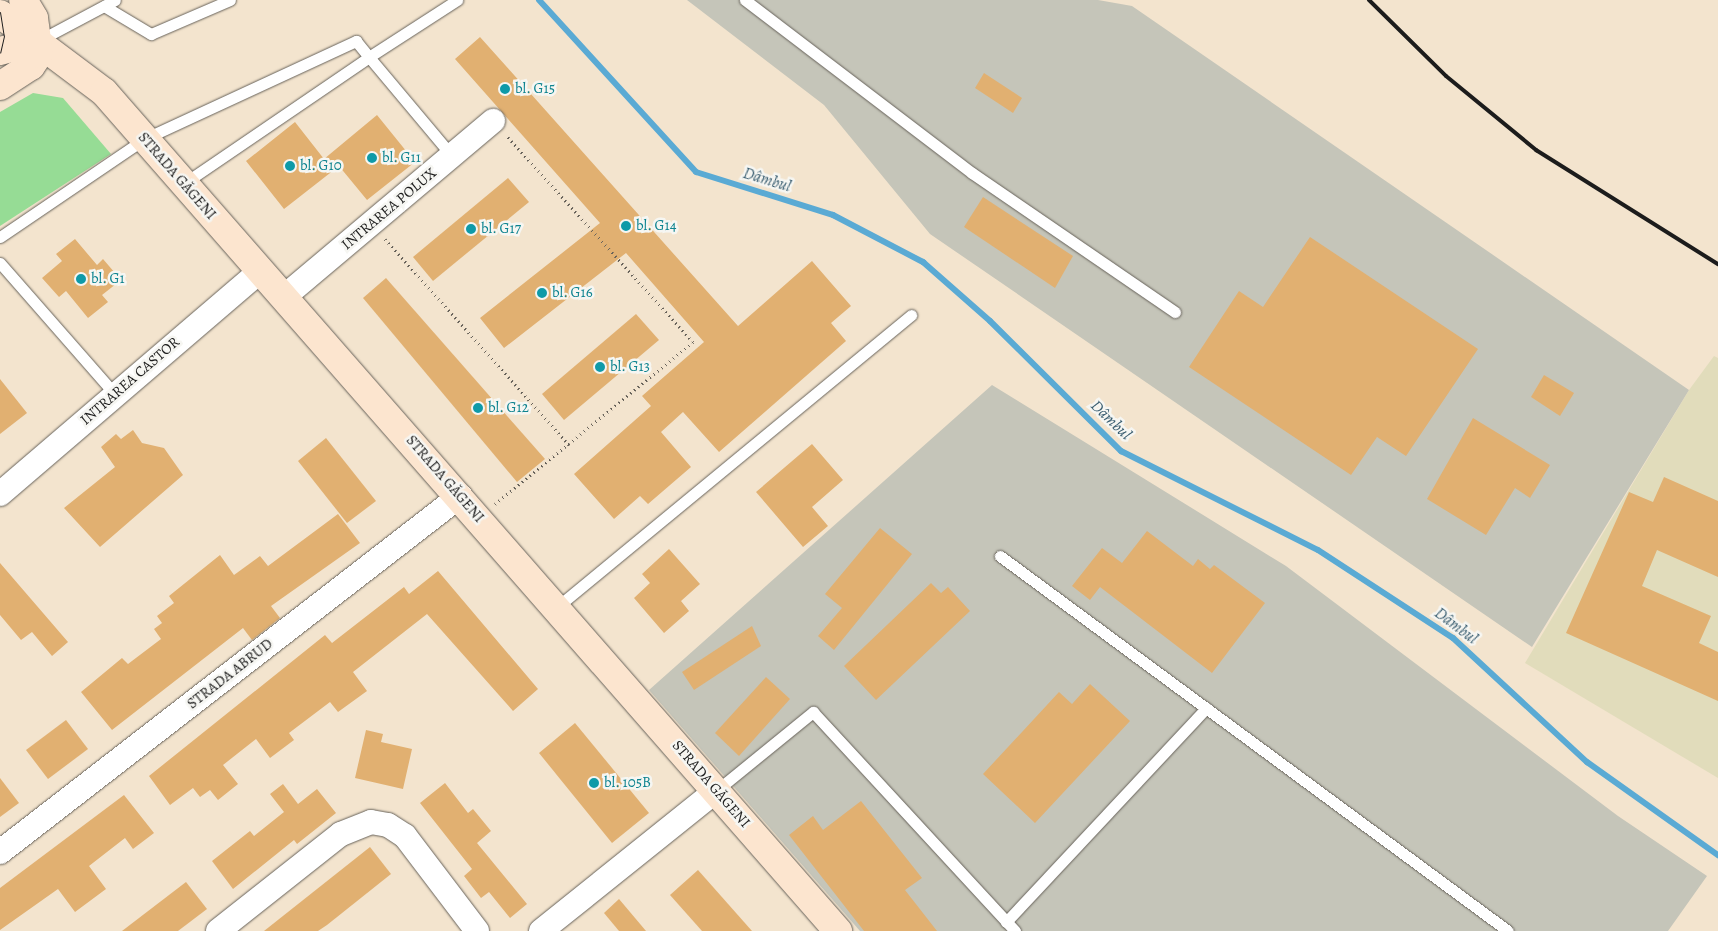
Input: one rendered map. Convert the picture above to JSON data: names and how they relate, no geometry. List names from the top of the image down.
{
  "streets": {
    "main road": ["STRADA GĂGENI"],
    "street": ["INTRAREA POLUX", "INTRAREA CASTOR", "STRADA ABRUD"]
  },
  "crossings": [
    ["STRADA GĂGENI", "INTRAREA POLUX"],
    ["STRADA GĂGENI", "INTRAREA CASTOR"],
    ["STRADA GĂGENI", "STRADA ABRUD"]
  ],
  "water": ["Dâmbul"],
  "places": [
    "bl. G15",
    "bl. G11",
    "bl. G10",
    "bl. G14",
    "bl. G17",
    "bl. G1",
    "bl. G16",
    "bl. G13",
    "bl. G12",
    "bl. 105B"
  ]
}
